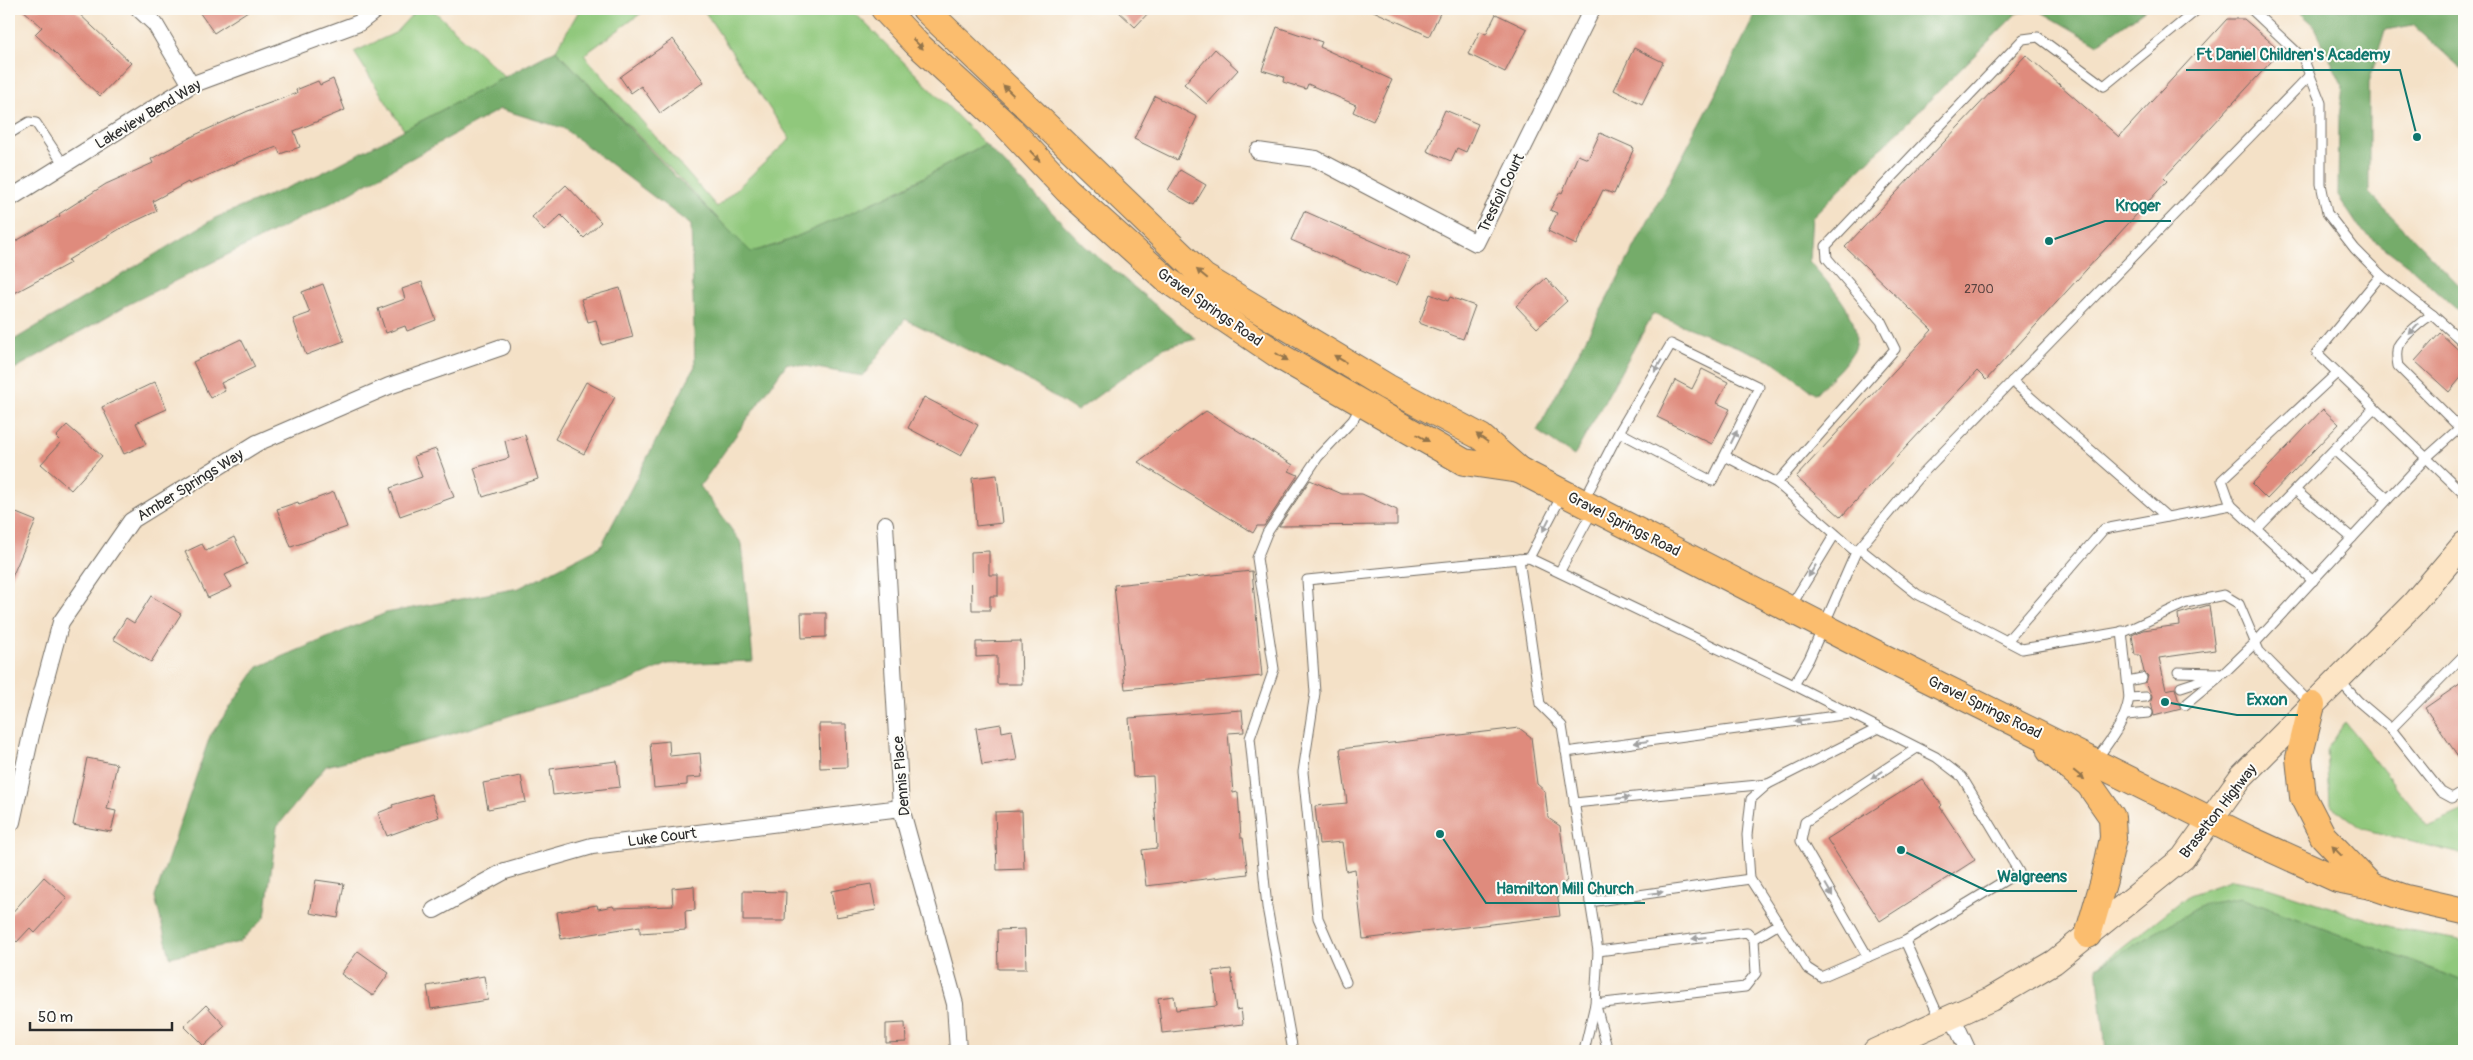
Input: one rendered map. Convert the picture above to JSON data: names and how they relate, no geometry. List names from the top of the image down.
{
  "streets": {
    "main road": ["Gravel Springs Road", "Braselton Highway"],
    "street": [
      "Lakeview Bend Way",
      "Tresfoil Court",
      "Amber Springs Way",
      "Dennis Place",
      "Luke Court"
    ]
  },
  "crossings": [
    ["Gravel Springs Road", "Braselton Highway"],
    ["Dennis Place", "Luke Court"]
  ],
  "places": [
    "Ft Daniel Children's Academy",
    "Kroger",
    "Exxon",
    "Hamilton Mill Church",
    "Walgreens"
  ],
  "house_numbers": ["2700"],
  "scale_bar": "50 m"
}
